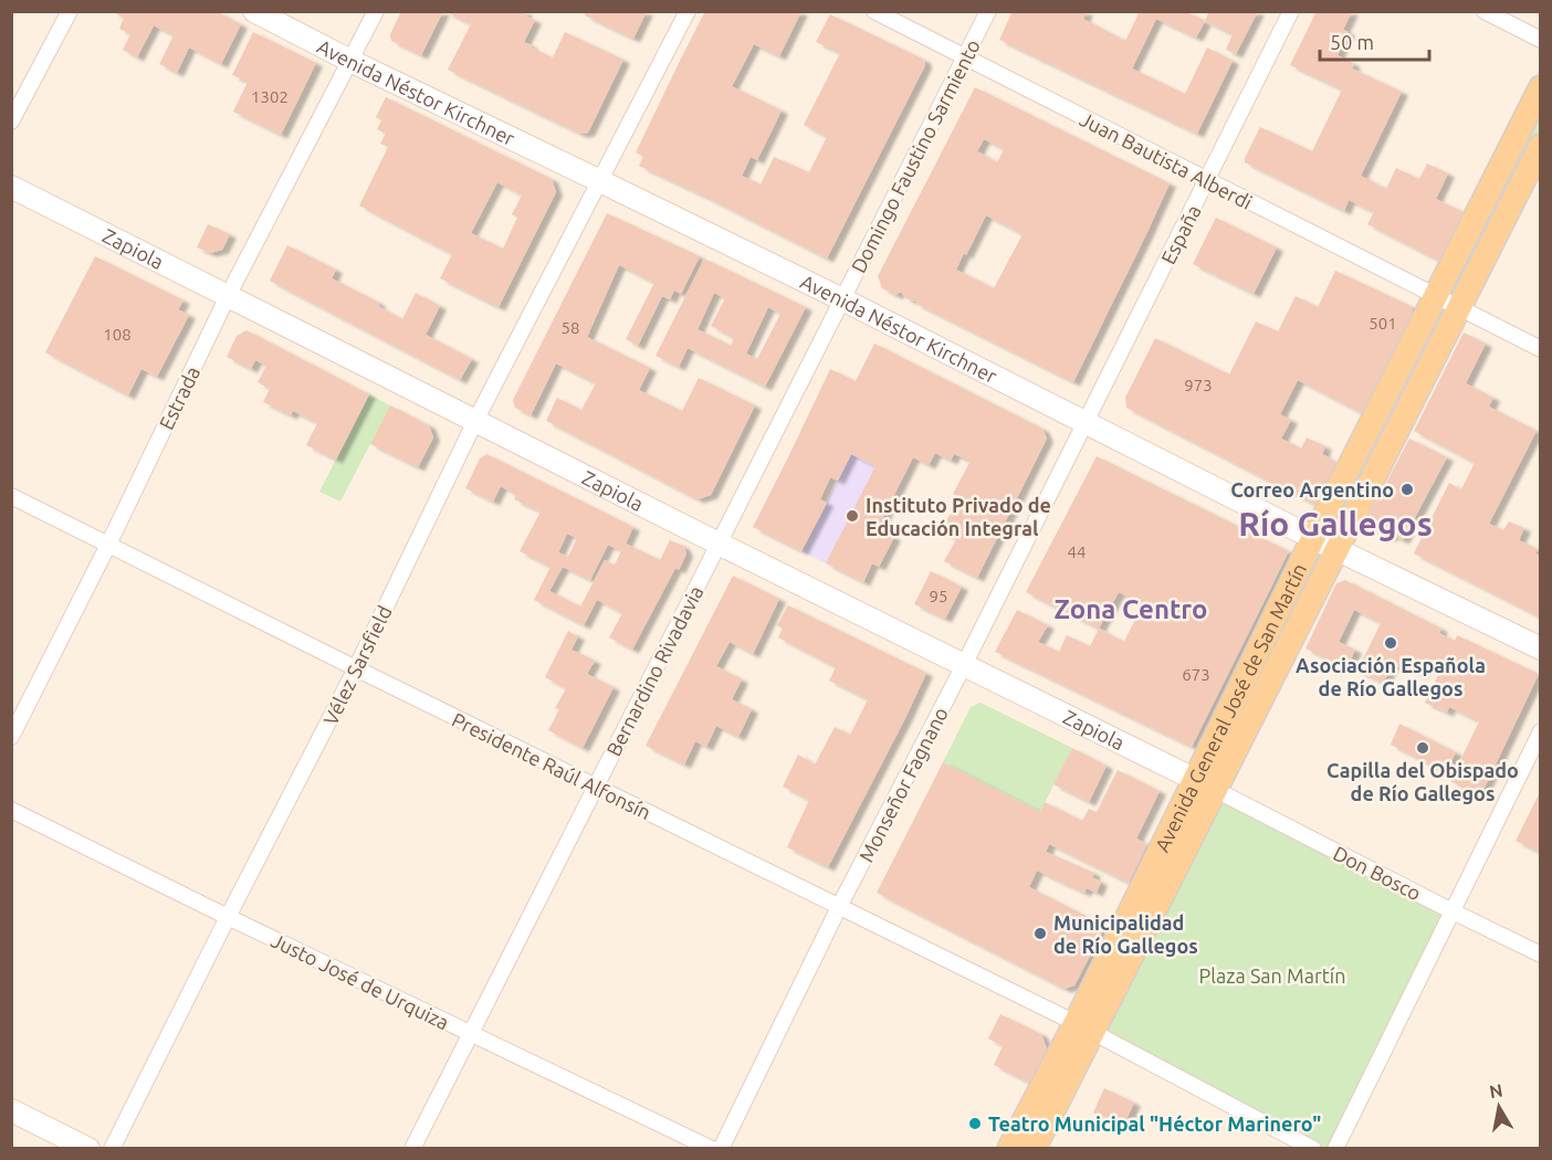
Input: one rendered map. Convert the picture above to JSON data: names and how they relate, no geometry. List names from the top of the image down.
{
  "streets": {
    "main road": ["Avenida Néstor Kirchner", "Zapiola", "Avenida General José de San Martín"],
    "street": [
      "Domingo Faustino Sarmiento",
      "Juan Bautista Alberdi",
      "España",
      "Estrada",
      "Vélez Sarsfield",
      "Bernardino Rivadavia",
      "Presidente Raúl Alfonsín",
      "Monseñor Fagnano",
      "Don Bosco",
      "Justo José de Urquiza"
    ]
  },
  "crossings": [
    ["Avenida Néstor Kirchner", "Domingo Faustino Sarmiento"],
    ["Avenida Néstor Kirchner", "España"],
    ["Avenida Néstor Kirchner", "Estrada"],
    ["Avenida Néstor Kirchner", "Vélez Sarsfield"],
    ["Avenida Néstor Kirchner", "Bernardino Rivadavia"],
    ["Avenida Néstor Kirchner", "Avenida General José de San Martín"],
    ["Avenida Néstor Kirchner", "Monseñor Fagnano"],
    ["Domingo Faustino Sarmiento", "Juan Bautista Alberdi"],
    ["Domingo Faustino Sarmiento", "Bernardino Rivadavia"],
    ["Juan Bautista Alberdi", "España"],
    ["Juan Bautista Alberdi", "Avenida General José de San Martín"],
    ["España", "Monseñor Fagnano"],
    ["Zapiola", "Estrada"],
    ["Zapiola", "Vélez Sarsfield"],
    ["Zapiola", "Bernardino Rivadavia"],
    ["Zapiola", "Avenida General José de San Martín"],
    ["Zapiola", "Monseñor Fagnano"],
    ["Zapiola", "Don Bosco"],
    ["Estrada", "Presidente Raúl Alfonsín"],
    ["Vélez Sarsfield", "Presidente Raúl Alfonsín"],
    ["Vélez Sarsfield", "Justo José de Urquiza"],
    ["Bernardino Rivadavia", "Presidente Raúl Alfonsín"],
    ["Bernardino Rivadavia", "Justo José de Urquiza"],
    ["Avenida General José de San Martín", "Presidente Raúl Alfonsín"],
    ["Avenida General José de San Martín", "Don Bosco"],
    ["Presidente Raúl Alfonsín", "Monseñor Fagnano"]
  ],
  "districts": ["Río Gallegos", "Zona Centro"],
  "parks": ["Plaza San Martín"],
  "places": [
    "Correo Argentino",
    "Instituto Privado de Educación Integral",
    "Asociación Española de Río Gallegos",
    "Capilla del Obispado de Río Gallegos",
    "Municipalidad de Río Gallegos",
    "Teatro Municipal \"Héctor Marinero\""
  ],
  "house_numbers": [
    "1302",
    "501",
    "58",
    "108",
    "973",
    "44",
    "95",
    "673"
  ],
  "scale_bar": "50 m",
  "north": "top"
}
